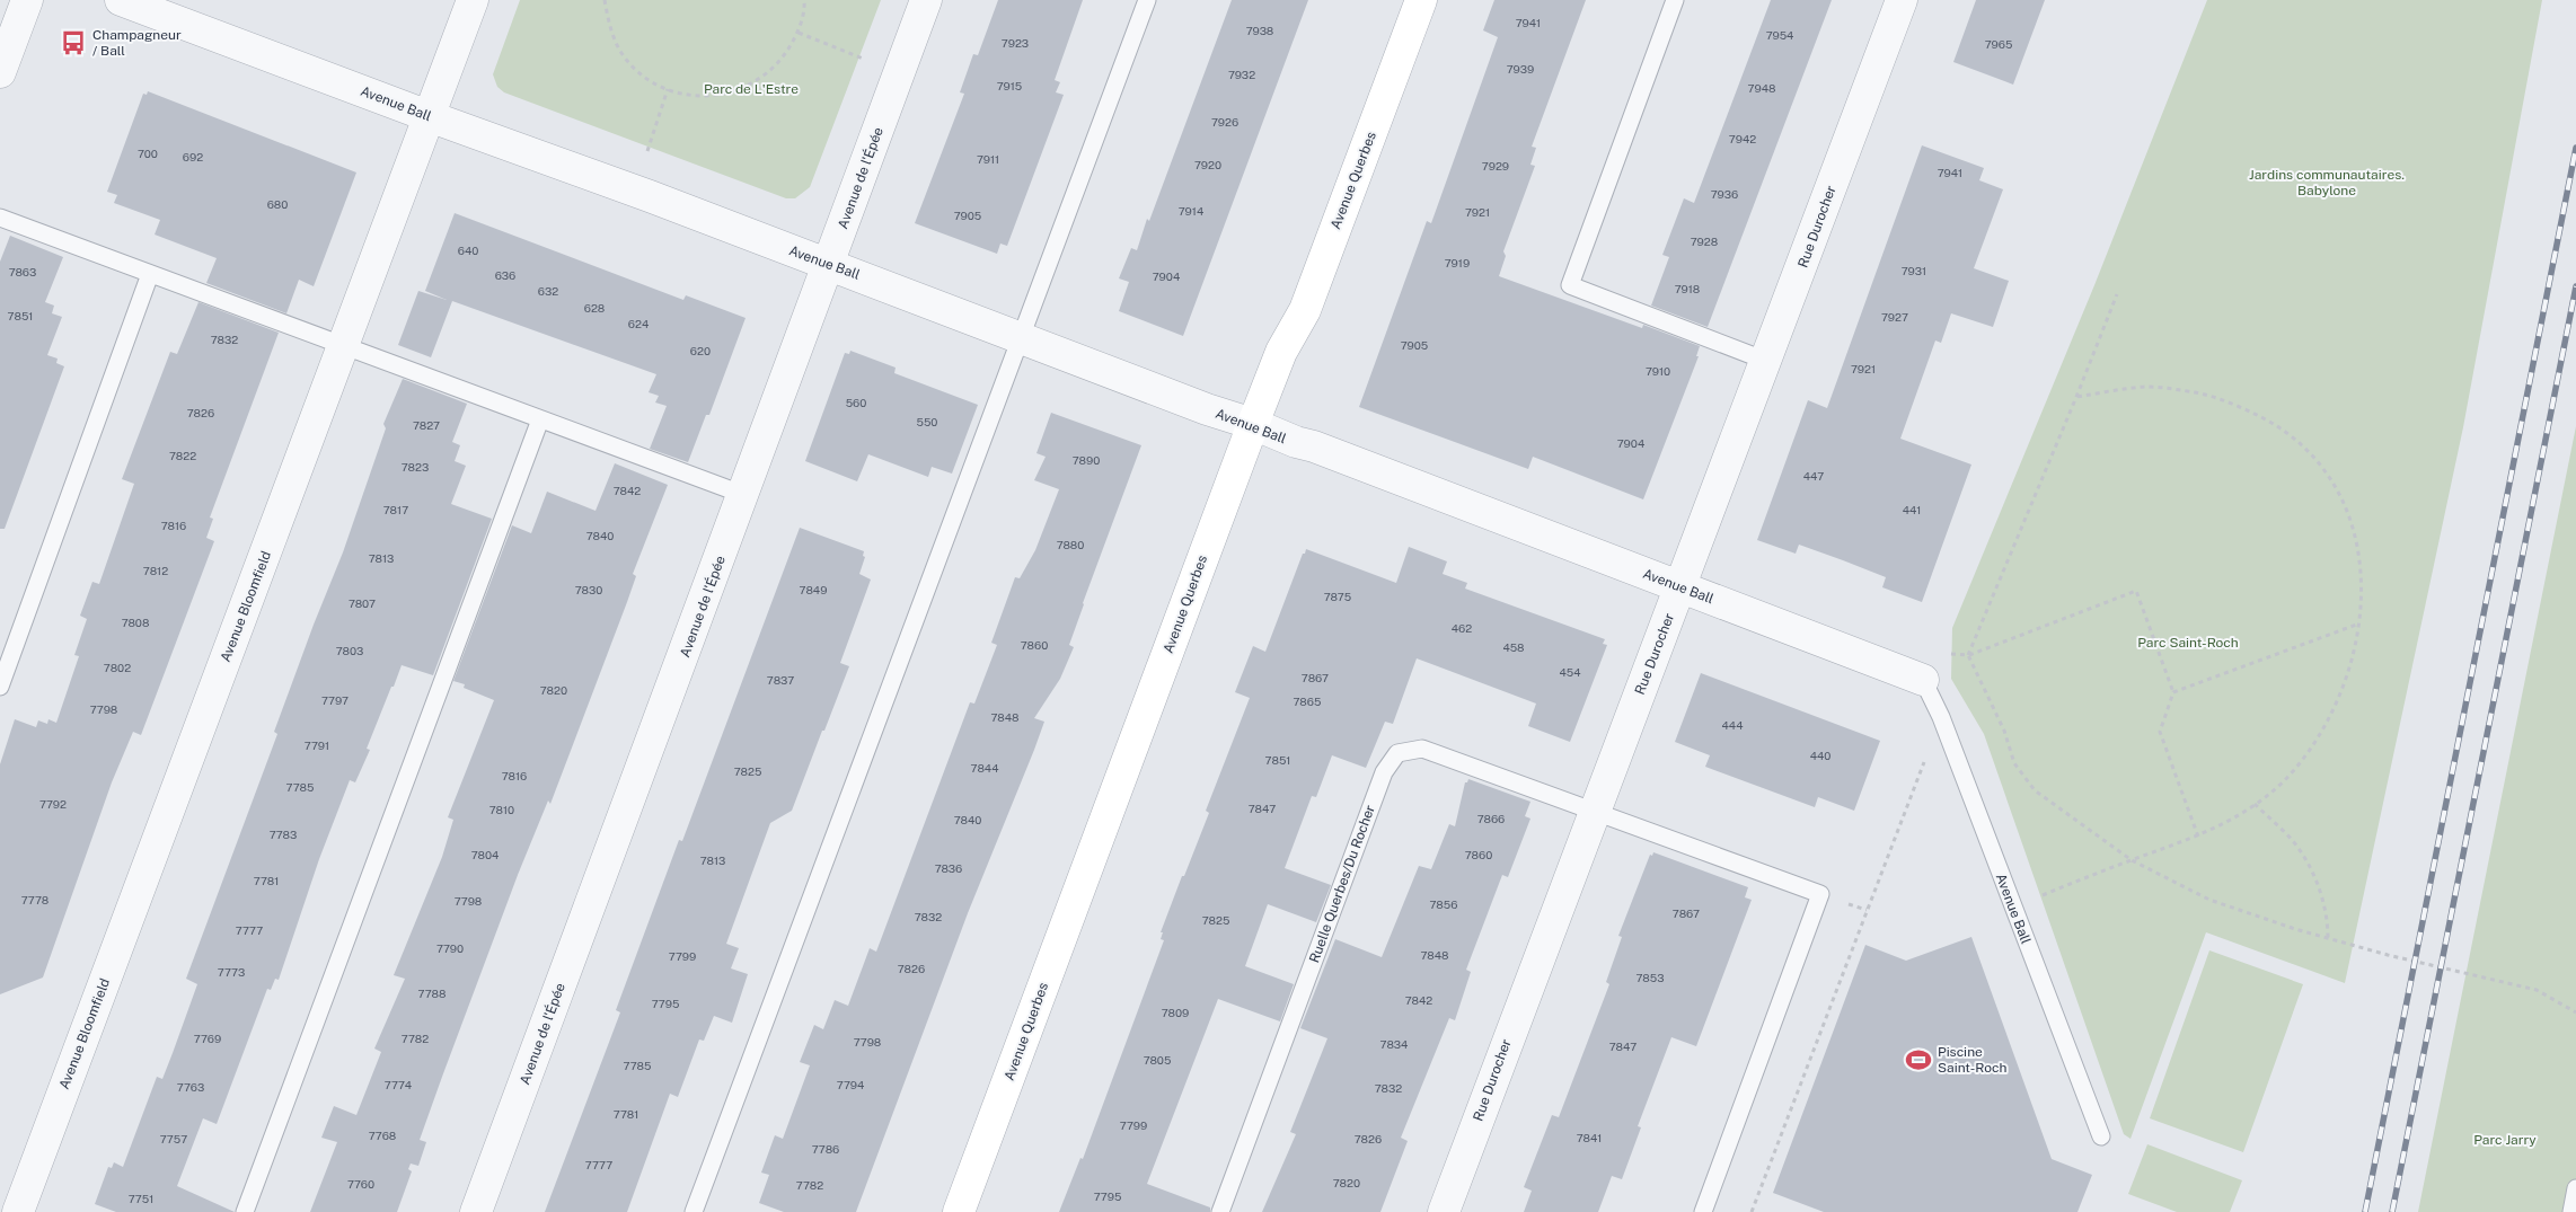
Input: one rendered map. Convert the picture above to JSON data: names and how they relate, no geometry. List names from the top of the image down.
{
  "streets": {
    "street": [
      "Avenue Ball",
      "Avenue de l'Épée",
      "Avenue Querbes",
      "Rue Durocher",
      "Avenue Bloomfield"
    ],
    "lane": ["Ruelle Querbes/Du Rocher"]
  },
  "crossings": [
    ["Avenue Ball", "Avenue de l'Épée"],
    ["Avenue Ball", "Avenue Querbes"],
    ["Avenue Ball", "Rue Durocher"],
    ["Avenue Ball", "Avenue Bloomfield"],
    ["Rue Durocher", "Ruelle Querbes/Du Rocher"]
  ],
  "parks": [
    "Parc de L'Estre",
    "Jardins communautaires. Babylone",
    "Parc Saint-Roch",
    "Parc Jarry"
  ],
  "places": {
    "bus stop": ["Champagneur / Ball"],
    "sports": ["Piscine Saint-Roch"]
  },
  "house_numbers": [
    "7941",
    "7938",
    "7954",
    "7923",
    "7965",
    "7939",
    "7932",
    "7915",
    "7948",
    "7926",
    "7942",
    "700",
    "692",
    "7911",
    "7920",
    "7929",
    "7941",
    "7936",
    "680",
    "7914",
    "7921",
    "7905",
    "7928",
    "640",
    "7919",
    "7931",
    "7863",
    "636",
    "7904",
    "7918",
    "632",
    "628",
    "7851",
    "7927",
    "624",
    "7832",
    "7905",
    "620",
    "7921",
    "7910",
    "560",
    "7826",
    "550",
    "7827",
    "7904",
    "7822",
    "7890",
    "7823",
    "447",
    "7842",
    "7817",
    "441",
    "7816",
    "7840",
    "7880",
    "7813",
    "7812",
    "7830",
    "7849",
    "7875",
    "7807",
    "7808",
    "462",
    "7860",
    "458",
    "7803",
    "7802",
    "454",
    "7867",
    "7837",
    "7820",
    "7797",
    "7865",
    "7798",
    "7848",
    "444",
    "7791",
    "440",
    "7851",
    "7844",
    "7825",
    "7816",
    "7785",
    "7792",
    "7847",
    "7810",
    "7866",
    "7840",
    "7783",
    "7804",
    "7860",
    "7813",
    "7836",
    "7781",
    "7778",
    "7798",
    "7856",
    "7867",
    "7832",
    "7825",
    "7777",
    "7790",
    "7848",
    "7799",
    "7826",
    "7773",
    "7853",
    "7788",
    "7842",
    "7795",
    "7809",
    "7769",
    "7782",
    "7798",
    "7834",
    "7847",
    "7805",
    "7785",
    "7774",
    "7794",
    "7763",
    "7832",
    "7781",
    "7799",
    "7768",
    "7841",
    "7757",
    "7826",
    "7786",
    "7777",
    "7820",
    "7760",
    "7782",
    "7795",
    "7751"
  ]
}
